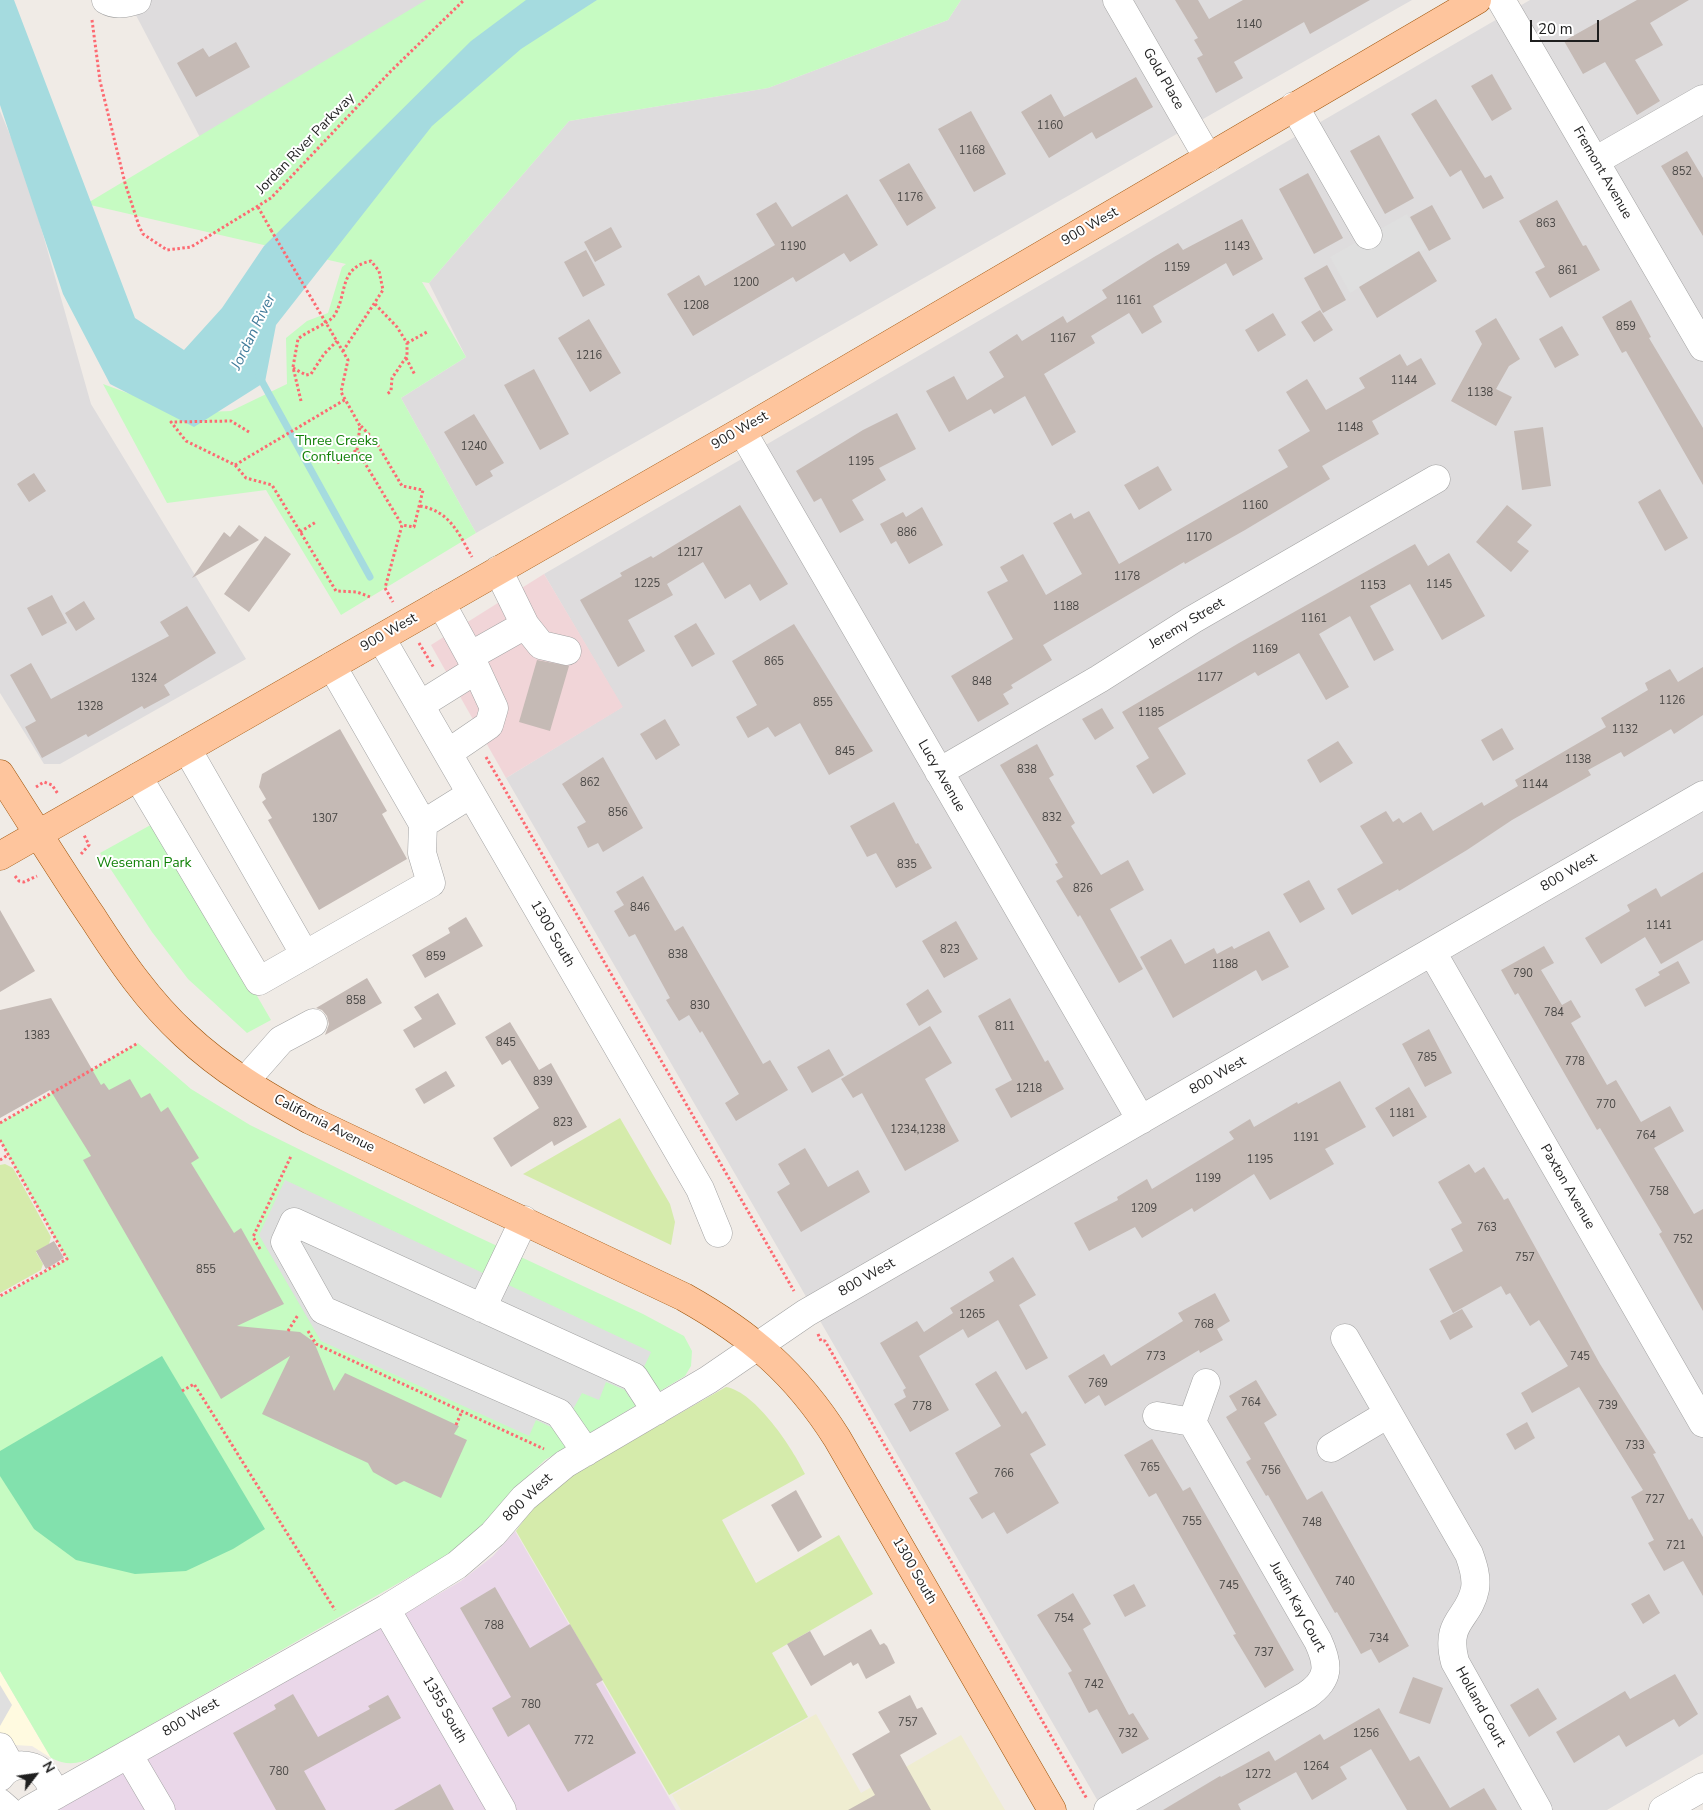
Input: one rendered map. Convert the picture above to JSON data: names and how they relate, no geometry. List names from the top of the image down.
{
  "streets": {
    "main road": ["900 West", "1300 South", "California Avenue"],
    "street": [
      "Gold Place",
      "Fremont Avenue",
      "Jeremy Street",
      "Lucy Avenue",
      "800 West",
      "Paxton Avenue",
      "Justin Kay Court",
      "Holland Court",
      "1355 South"
    ],
    "path": ["Jordan River Parkway"]
  },
  "crossings": [
    ["Gold Place", "900 West"],
    ["900 West", "Lucy Avenue"],
    ["900 West", "1300 South"],
    ["900 West", "California Avenue"],
    ["Jeremy Street", "Lucy Avenue"],
    ["Lucy Avenue", "800 West"],
    ["800 West", "1300 South"],
    ["800 West", "California Avenue"],
    ["800 West", "Paxton Avenue"],
    ["800 West", "1355 South"],
    ["1300 South", "California Avenue"]
  ],
  "water": ["Jordan River"],
  "parks": ["Three Creeks Confluence", "Weseman Park"],
  "house_numbers": [
    "1140",
    "1160",
    "1168",
    "852",
    "1176",
    "863",
    "1190",
    "1143",
    "1159",
    "861",
    "1200",
    "1161",
    "1208",
    "859",
    "1167",
    "1216",
    "1144",
    "1138",
    "1148",
    "1240",
    "1195",
    "1160",
    "886",
    "1170",
    "1217",
    "1178",
    "1225",
    "1145",
    "1153",
    "1188",
    "1161",
    "1169",
    "865",
    "1177",
    "1324",
    "848",
    "1126",
    "855",
    "1328",
    "1185",
    "1132",
    "845",
    "1138",
    "838",
    "862",
    "1144",
    "856",
    "832",
    "1307",
    "835",
    "826",
    "846",
    "1141",
    "823",
    "838",
    "859",
    "1188",
    "790",
    "858",
    "830",
    "784",
    "811",
    "1383",
    "845",
    "785",
    "778",
    "839",
    "1218",
    "770",
    "1181",
    "823",
    "1234,1238",
    "764",
    "1191",
    "1195",
    "1199",
    "758",
    "1209",
    "763",
    "752",
    "757",
    "855",
    "1265",
    "768",
    "773",
    "745",
    "769",
    "764",
    "739",
    "778",
    "733",
    "765",
    "756",
    "766",
    "727",
    "755",
    "748",
    "721",
    "740",
    "745",
    "754",
    "788",
    "734",
    "737",
    "742",
    "780",
    "757",
    "732",
    "1256",
    "772",
    "1264",
    "780",
    "1272"
  ],
  "scale_bar": "20 m",
  "north": "top right"
}
